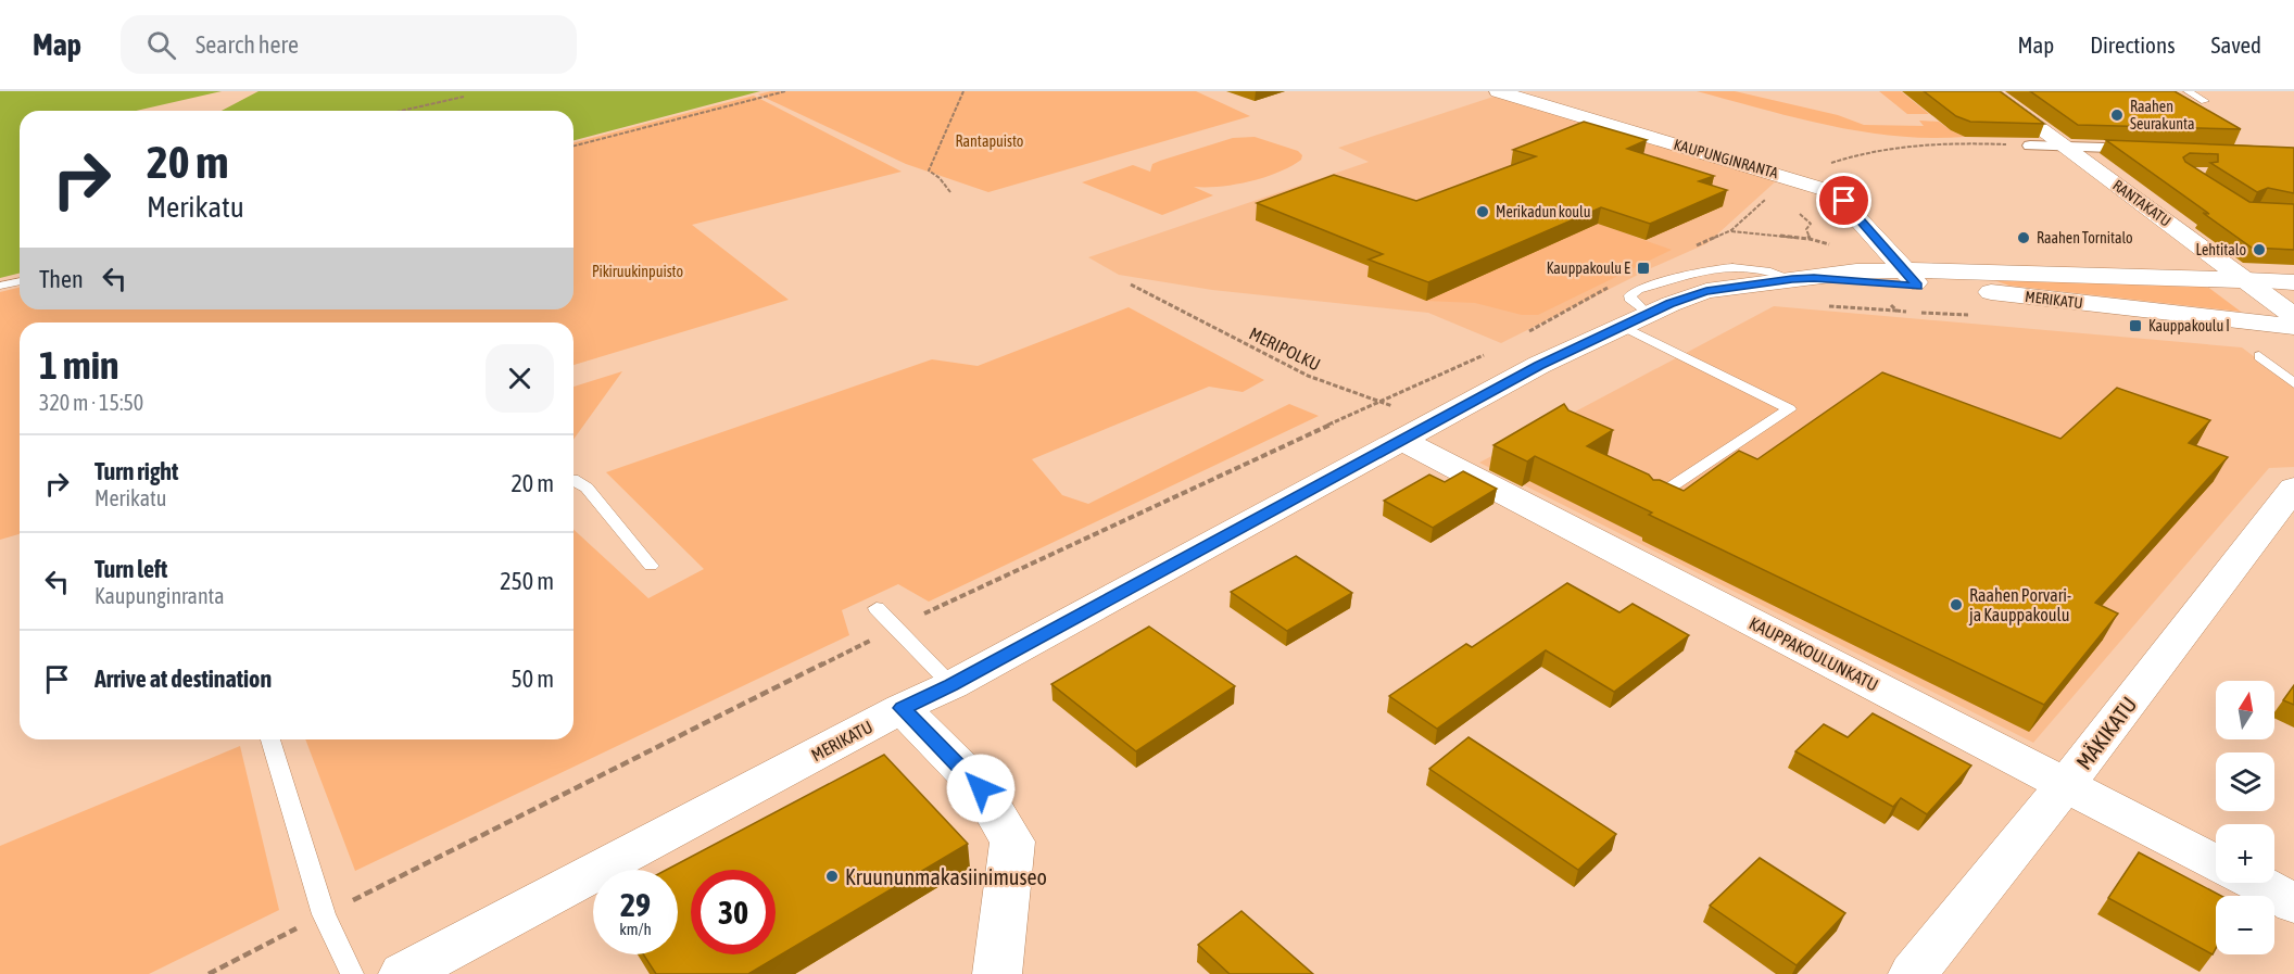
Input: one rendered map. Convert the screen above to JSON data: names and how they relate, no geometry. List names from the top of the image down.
{
  "streets": {
    "street": [
      "KAUPUNGINRANTA",
      "RANTAKATU",
      "MERIKATU",
      "KAUPPAKOULUNKATU",
      "MÄKIKATU"
    ],
    "path": ["MERIPOLKU"]
  },
  "crossings": [
    ["KAUPUNGINRANTA", "MERIKATU"],
    ["RANTAKATU", "MERIKATU"],
    ["MERIKATU", "MERIPOLKU"],
    ["MERIKATU", "KAUPPAKOULUNKATU"],
    ["KAUPPAKOULUNKATU", "MÄKIKATU"]
  ],
  "parks": ["Rantapuisto", "Pikiruukinpuisto"],
  "places": {
    "other": [
      "Raahen Seurakunta",
      "Merikadun koulu",
      "Raahen Tornitalo",
      "Lehtitalo",
      "Raahen Porvari- ja Kauppakoulu",
      "Kruununmakasiinimuseo"
    ],
    "transit": ["Kauppakoulu E", "Kauppakoulu I"]
  },
  "north": "top",
  "page": {
    "header": "Map",
    "search": "Search here",
    "nav": ["Map", "Directions", "Saved"],
    "turn": ["20 m", "Merikatu"],
    "then": "Then",
    "heading": ["1 min", "320 m · 15:50"],
    "list": [
      {
        "name": "Turn right",
        "note": "Merikatu",
        "value": "20 m"
      },
      {
        "name": "Turn left",
        "note": "Kaupunginranta",
        "value": "250 m"
      },
      {
        "name": "Arrive at destination",
        "value": "50 m"
      }
    ],
    "map_buttons": ["+", "−"],
    "speed": "29 km/h",
    "limit": "30"
  }
}
